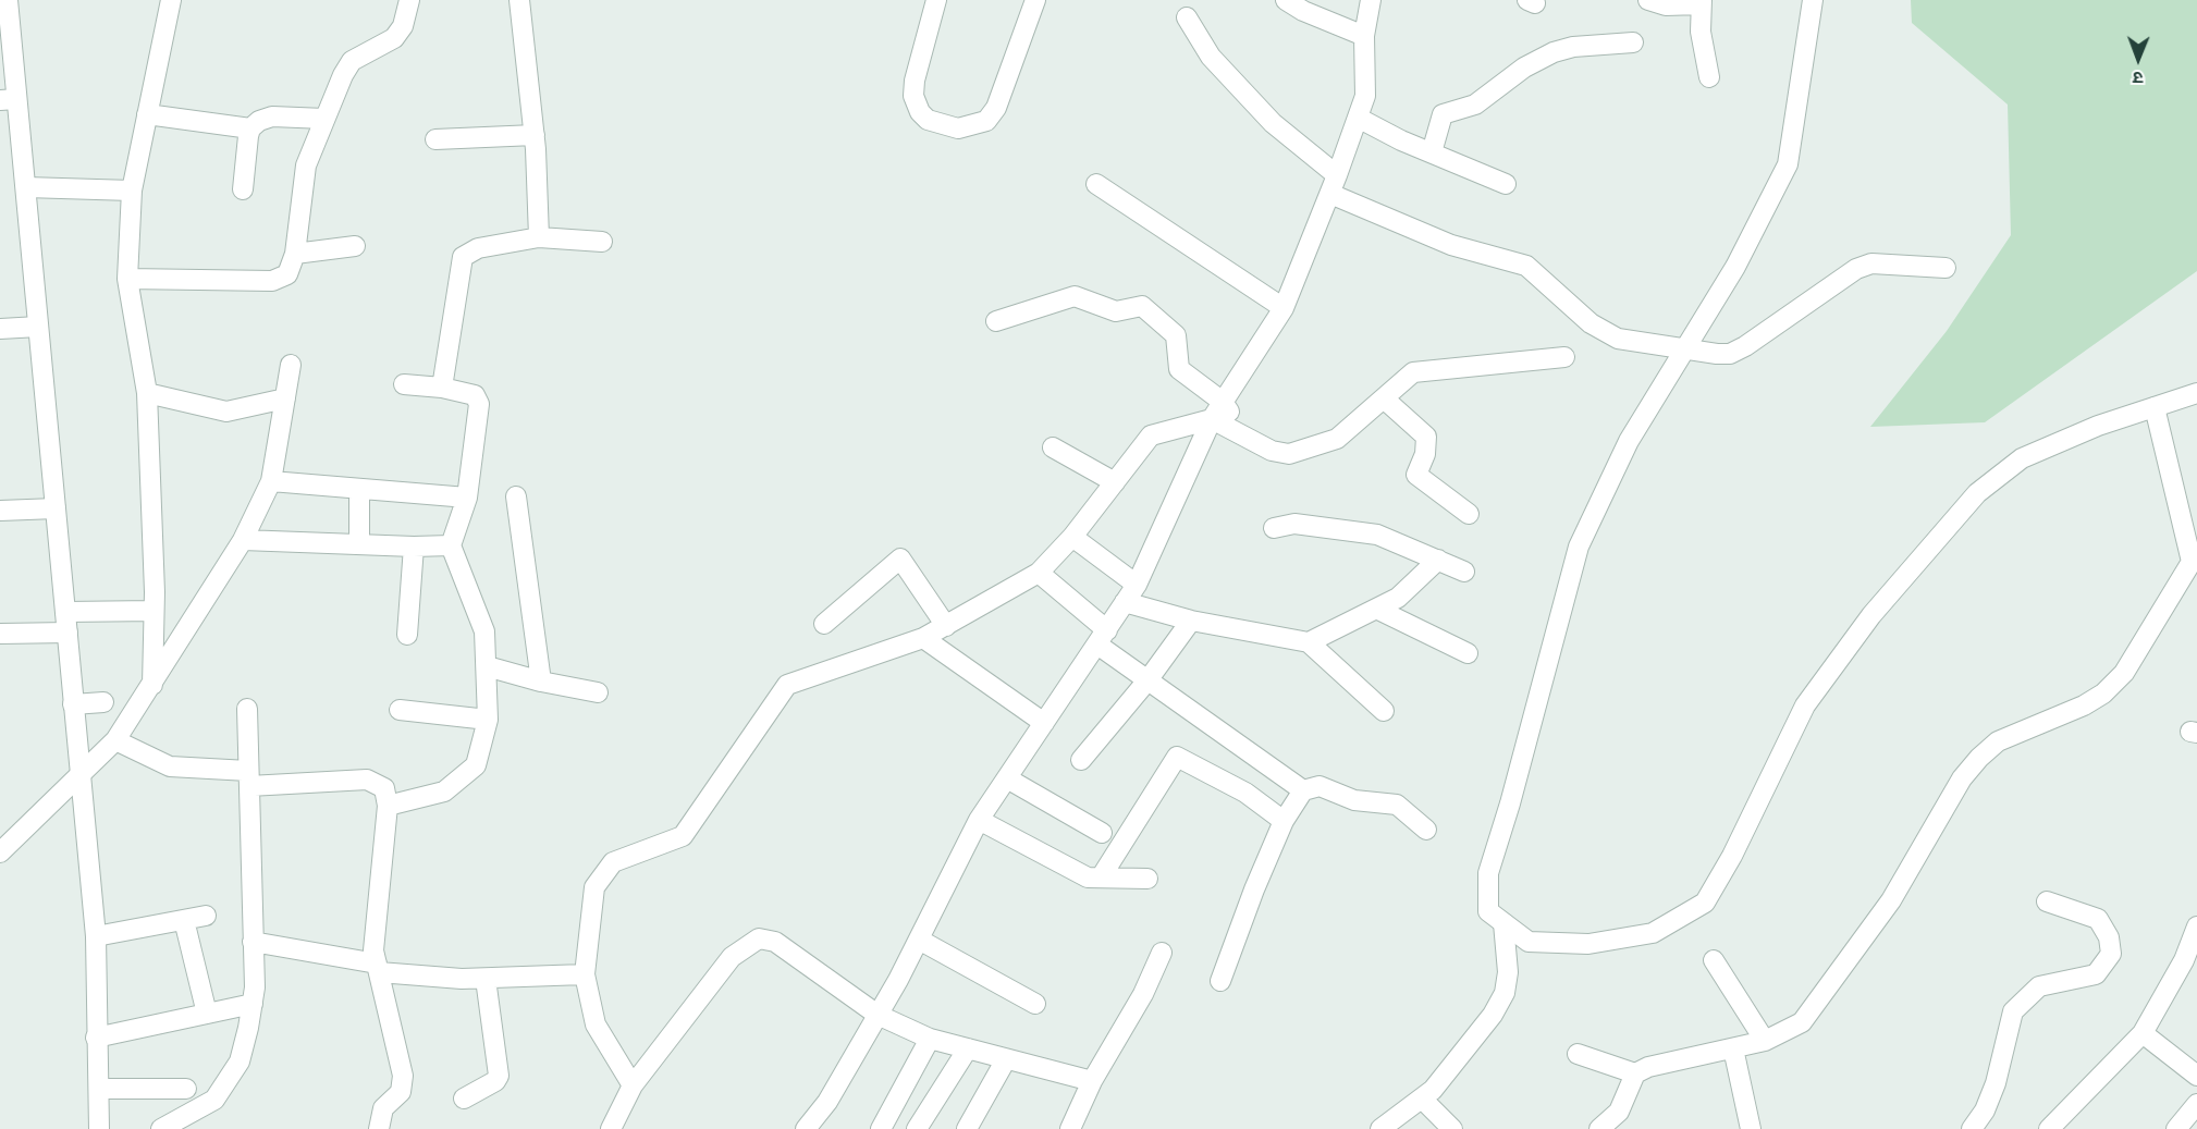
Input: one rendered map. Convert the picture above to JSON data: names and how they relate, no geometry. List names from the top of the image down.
{
  "north": "bottom"
}
